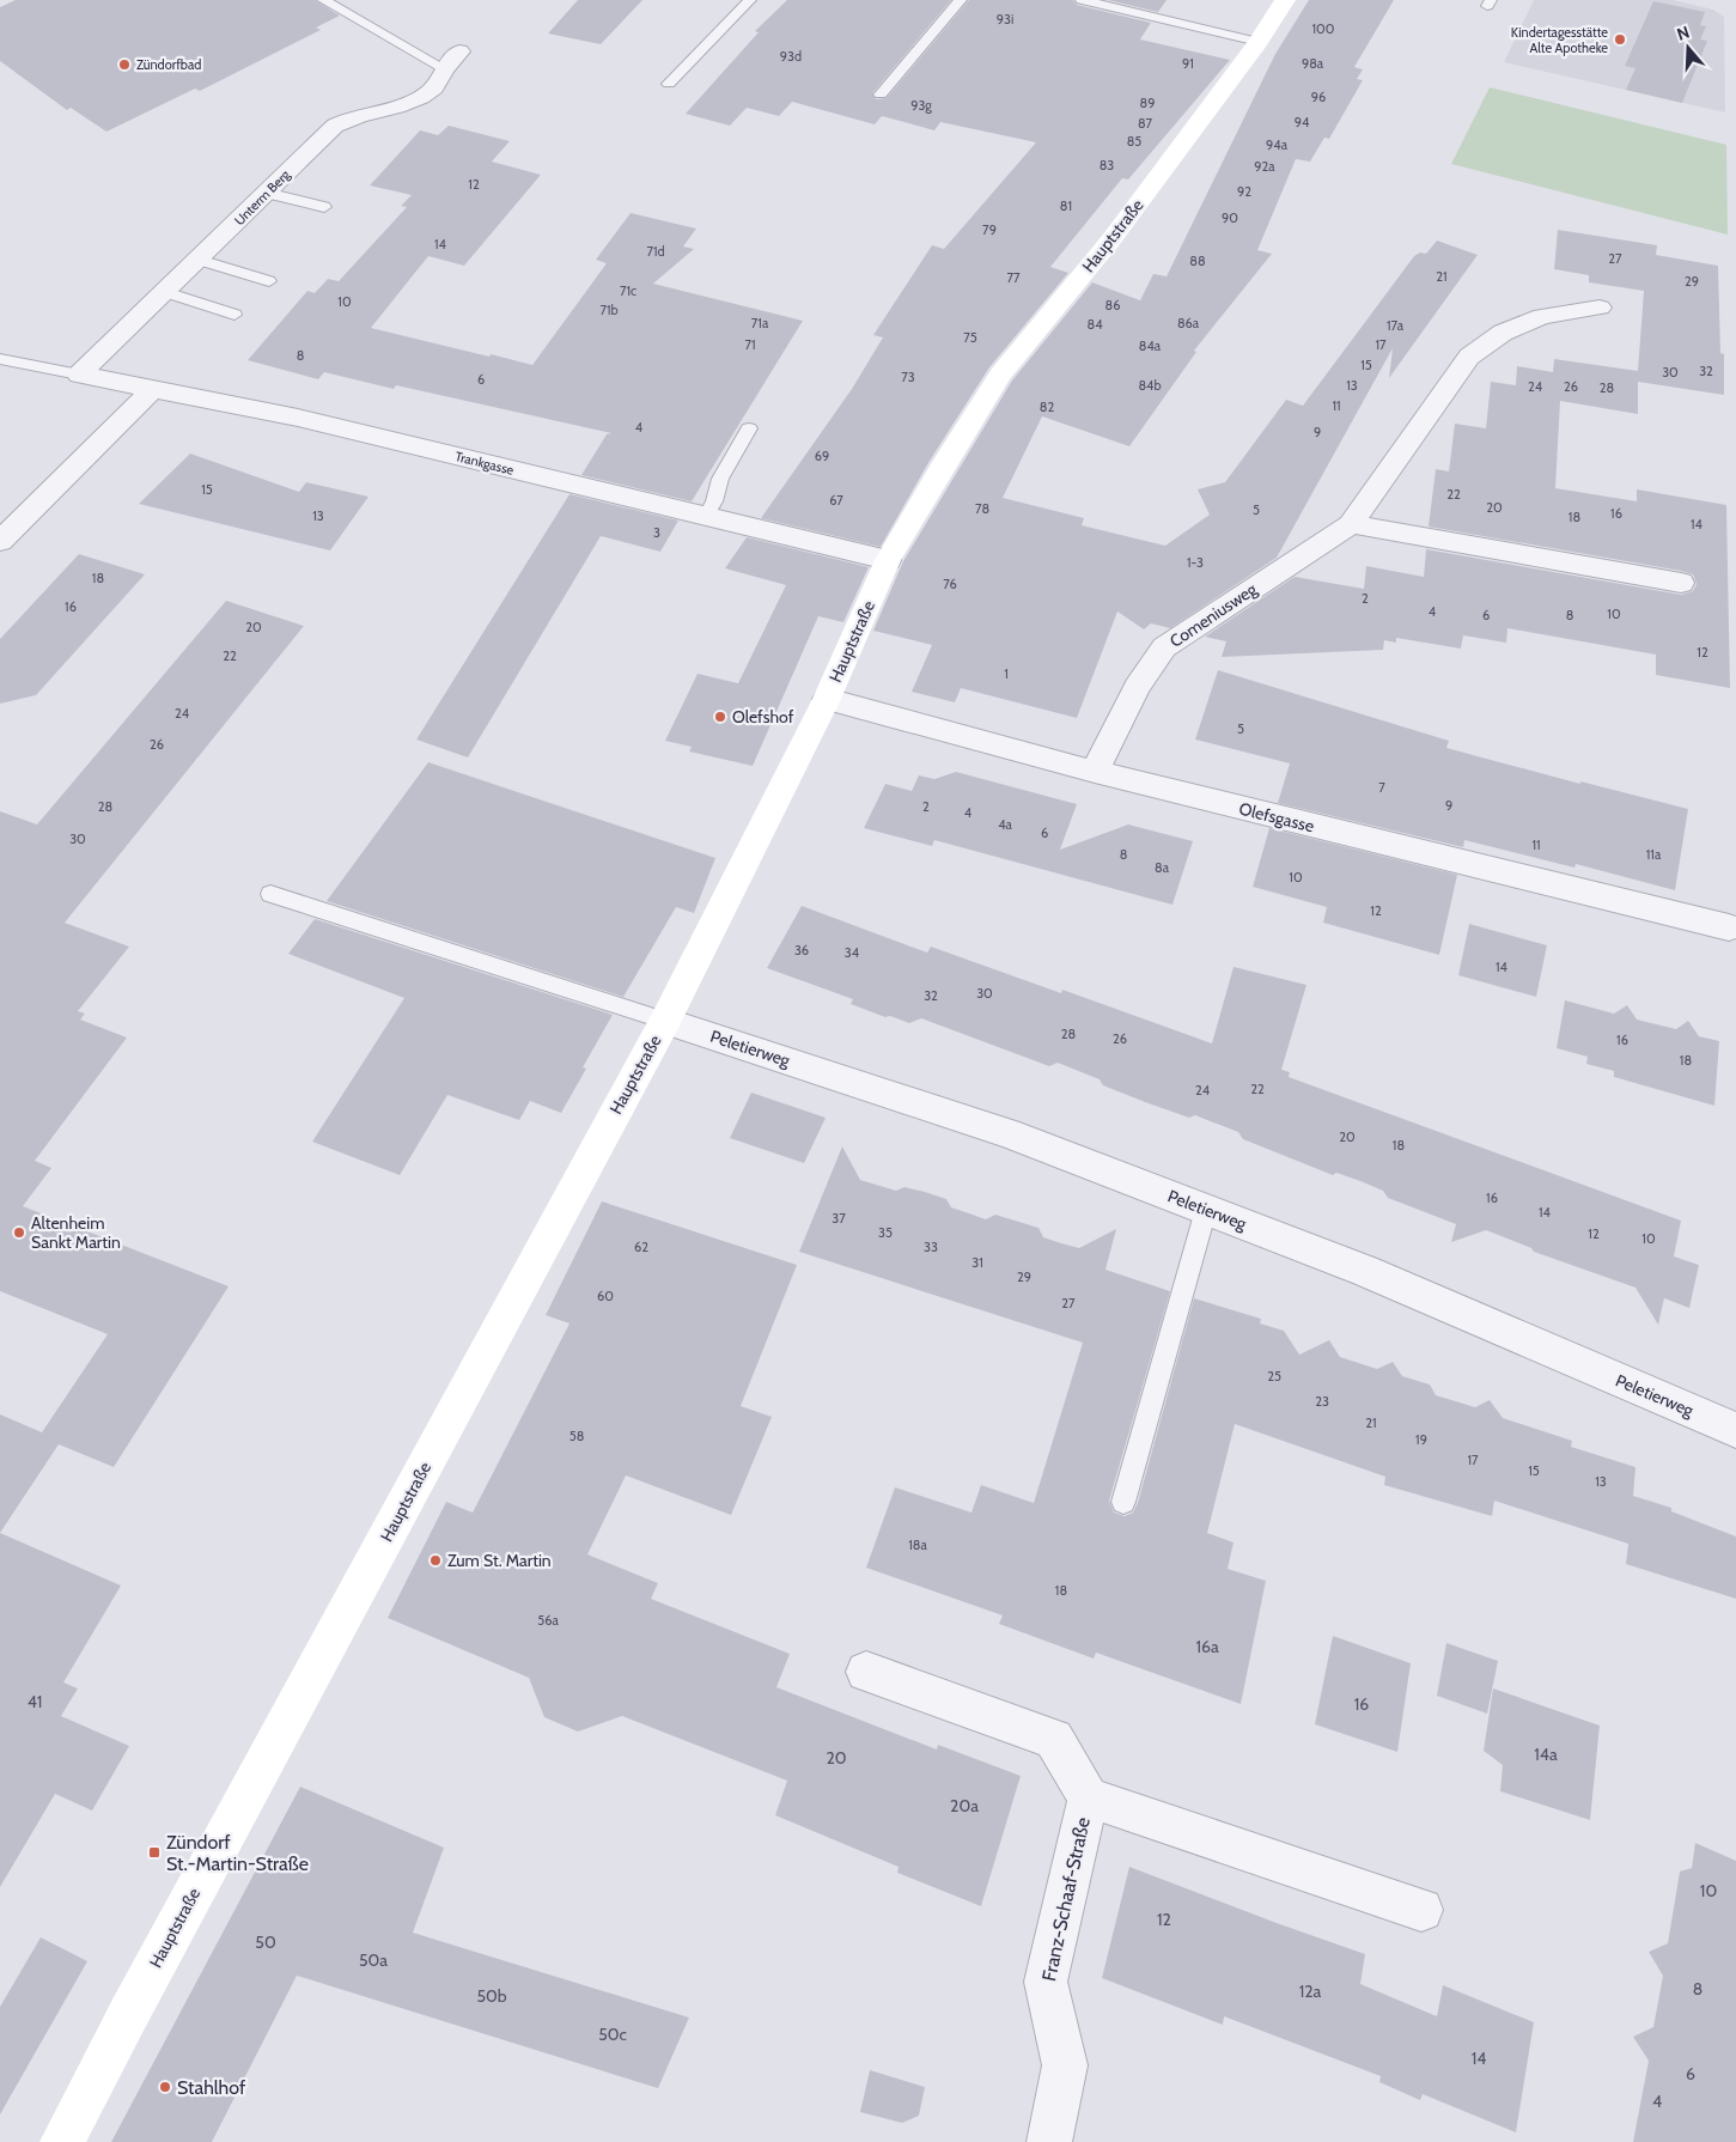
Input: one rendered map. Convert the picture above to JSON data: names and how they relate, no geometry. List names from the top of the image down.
{
  "streets": {
    "main road": ["Hauptstraße"],
    "street": [
      "Unterm Berg",
      "Trankgasse",
      "Comeniusweg",
      "Olefsgasse",
      "Peletierweg",
      "Franz-Schaaf-Straße"
    ]
  },
  "crossings": [
    ["Unterm Berg", "Trankgasse"],
    ["Hauptstraße", "Trankgasse"],
    ["Hauptstraße", "Olefsgasse"],
    ["Hauptstraße", "Peletierweg"],
    ["Comeniusweg", "Olefsgasse"]
  ],
  "places": {
    "other": [
      "Kindertagesstätte Alte Apotheke",
      "Zündorfbad",
      "Olefshof",
      "Altenheim Sankt Martin",
      "Zum St. Martin",
      "Stahlhof"
    ],
    "transit": ["Zündorf St.-Martin-Straße"]
  },
  "house_numbers": [
    "93i",
    "100",
    "93d",
    "91",
    "98a",
    "96",
    "89",
    "93g",
    "94",
    "87",
    "85",
    "94a",
    "83",
    "92a",
    "12",
    "92",
    "81",
    "90",
    "79",
    "14",
    "71d",
    "27",
    "88",
    "21",
    "77",
    "29",
    "71c",
    "10",
    "86",
    "71b",
    "71a",
    "86a",
    "84",
    "17a",
    "75",
    "71",
    "17",
    "84a",
    "8",
    "15",
    "32",
    "30",
    "73",
    "6",
    "84b",
    "13",
    "24",
    "26",
    "28",
    "11",
    "82",
    "4",
    "9",
    "69",
    "15",
    "22",
    "67",
    "20",
    "78",
    "5",
    "16",
    "13",
    "18",
    "14",
    "3",
    "1-3",
    "18",
    "76",
    "2",
    "16",
    "4",
    "10",
    "6",
    "8",
    "20",
    "12",
    "22",
    "1",
    "24",
    "5",
    "26",
    "7",
    "9",
    "28",
    "2",
    "4",
    "4a",
    "6",
    "30",
    "11",
    "8",
    "11a",
    "8a",
    "10",
    "12",
    "36",
    "34",
    "14",
    "30",
    "32",
    "28",
    "26",
    "16",
    "18",
    "22",
    "24",
    "20",
    "18",
    "16",
    "14",
    "37",
    "35",
    "12",
    "10",
    "62",
    "33",
    "31",
    "29",
    "60",
    "27",
    "25",
    "23",
    "21",
    "58",
    "19",
    "17",
    "15",
    "13",
    "18a",
    "18",
    "56a",
    "16a",
    "41",
    "16",
    "14a",
    "20",
    "20a",
    "10",
    "12",
    "50",
    "50a",
    "8",
    "12a",
    "50b",
    "50c",
    "14",
    "6",
    "4"
  ],
  "north": "top"
}
